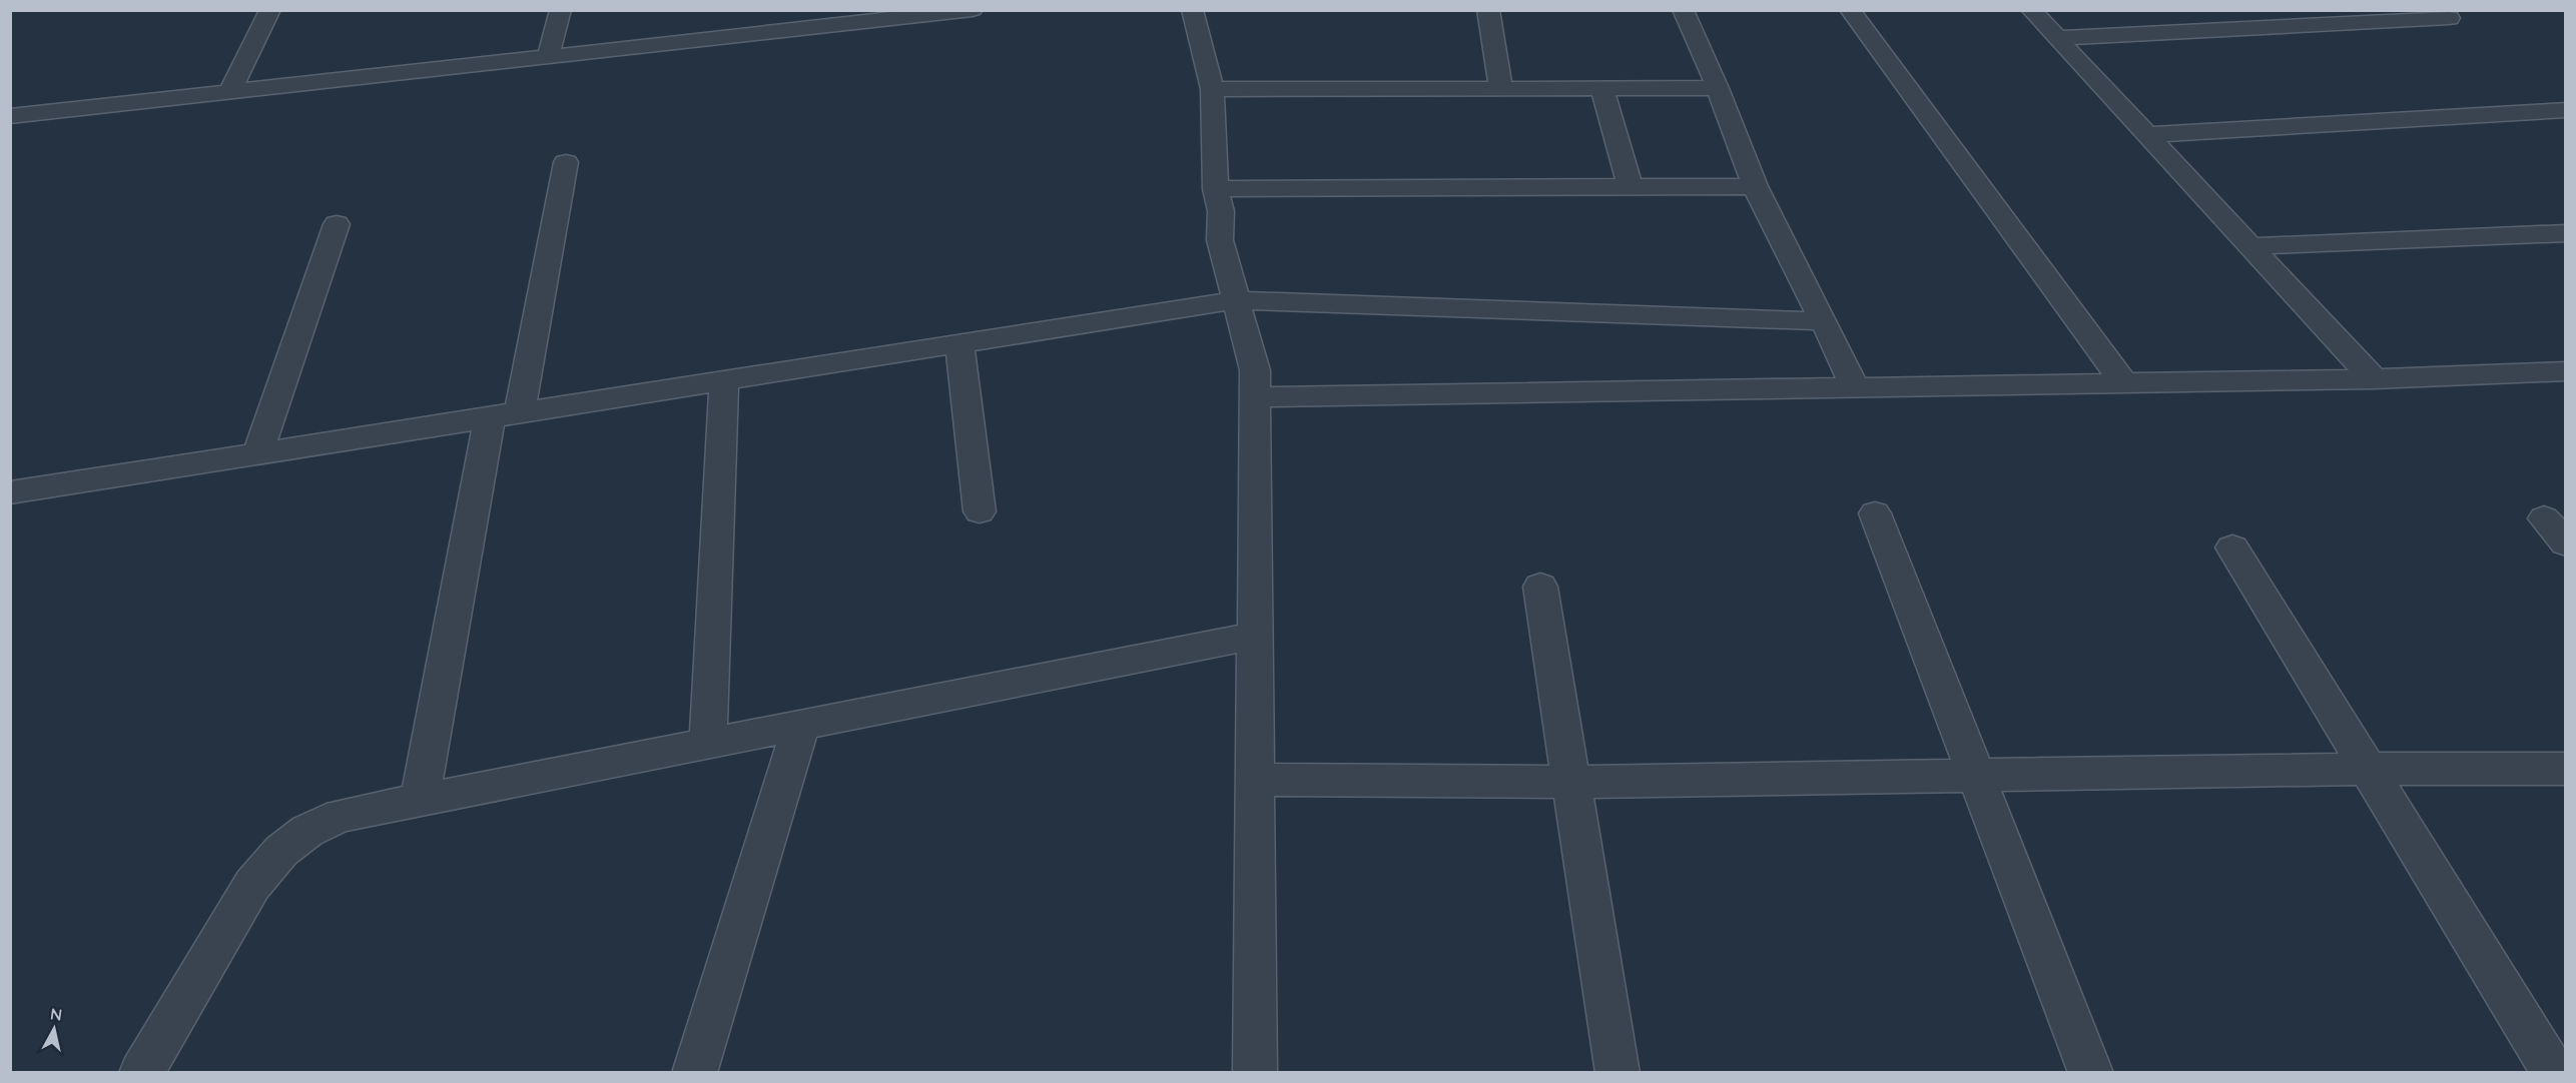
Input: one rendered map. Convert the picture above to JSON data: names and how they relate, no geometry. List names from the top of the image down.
{
  "north": "top"
}
